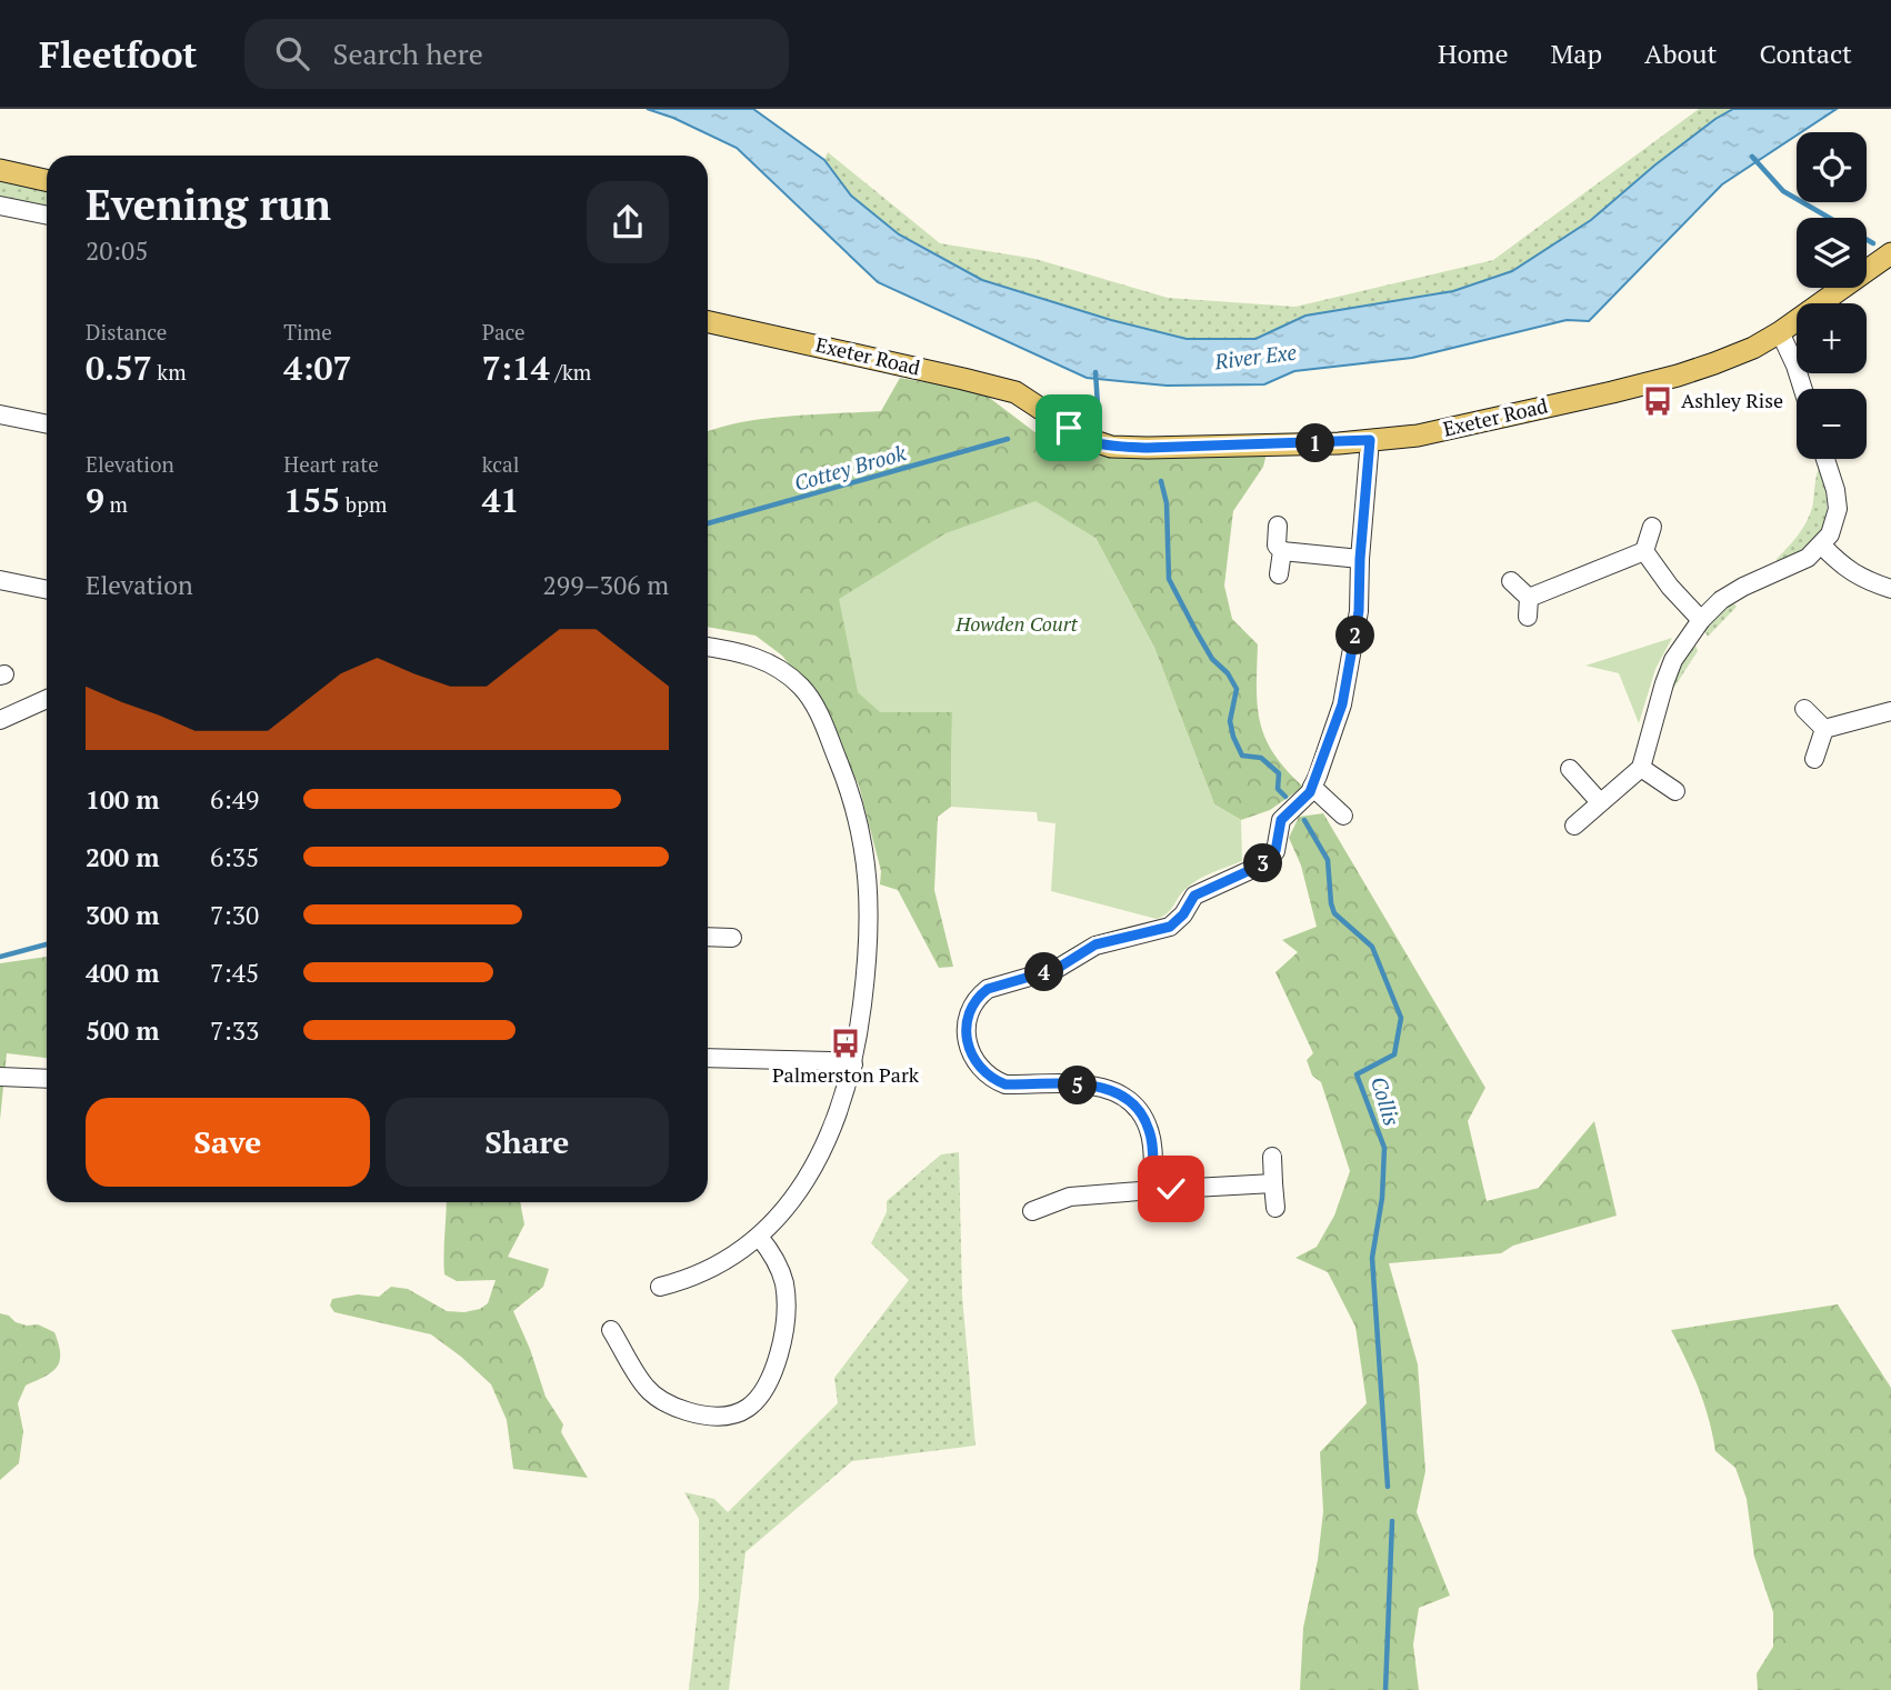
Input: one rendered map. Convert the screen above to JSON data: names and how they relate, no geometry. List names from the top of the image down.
{
  "streets": {
    "main road": ["Exeter Road"]
  },
  "water": ["River Exe", "Cottey Brook", "Collis"],
  "parks": ["Howden Court"],
  "places": {
    "bus stop": ["Ashley Rise", "Palmerston Park"]
  },
  "page": {
    "header": "Fleetfoot",
    "search": "Search here",
    "nav": [
      "Home",
      "Map",
      "About",
      "Contact"
    ],
    "map_buttons": ["+", "−"],
    "heading": ["Evening run", "20:05"],
    "stats": [
      ["Distance", "0.57 km"],
      ["Time", "4:07"],
      ["Pace", "7:14 /km"],
      ["Elevation", "9 m"],
      ["Heart rate", "155 bpm"],
      ["kcal", "41"]
    ],
    "pins": [
      "1",
      "2",
      "3",
      "4",
      "5"
    ],
    "chart": ["Elevation", "299–306 m"],
    "list": [
      {
        "name": "100 m",
        "note": "6:49"
      },
      {
        "name": "200 m",
        "note": "6:35"
      },
      {
        "name": "300 m",
        "note": "7:30"
      },
      {
        "name": "400 m",
        "note": "7:45"
      },
      {
        "name": "500 m",
        "note": "7:33"
      }
    ],
    "buttons": ["Save", "Share"]
  }
}
